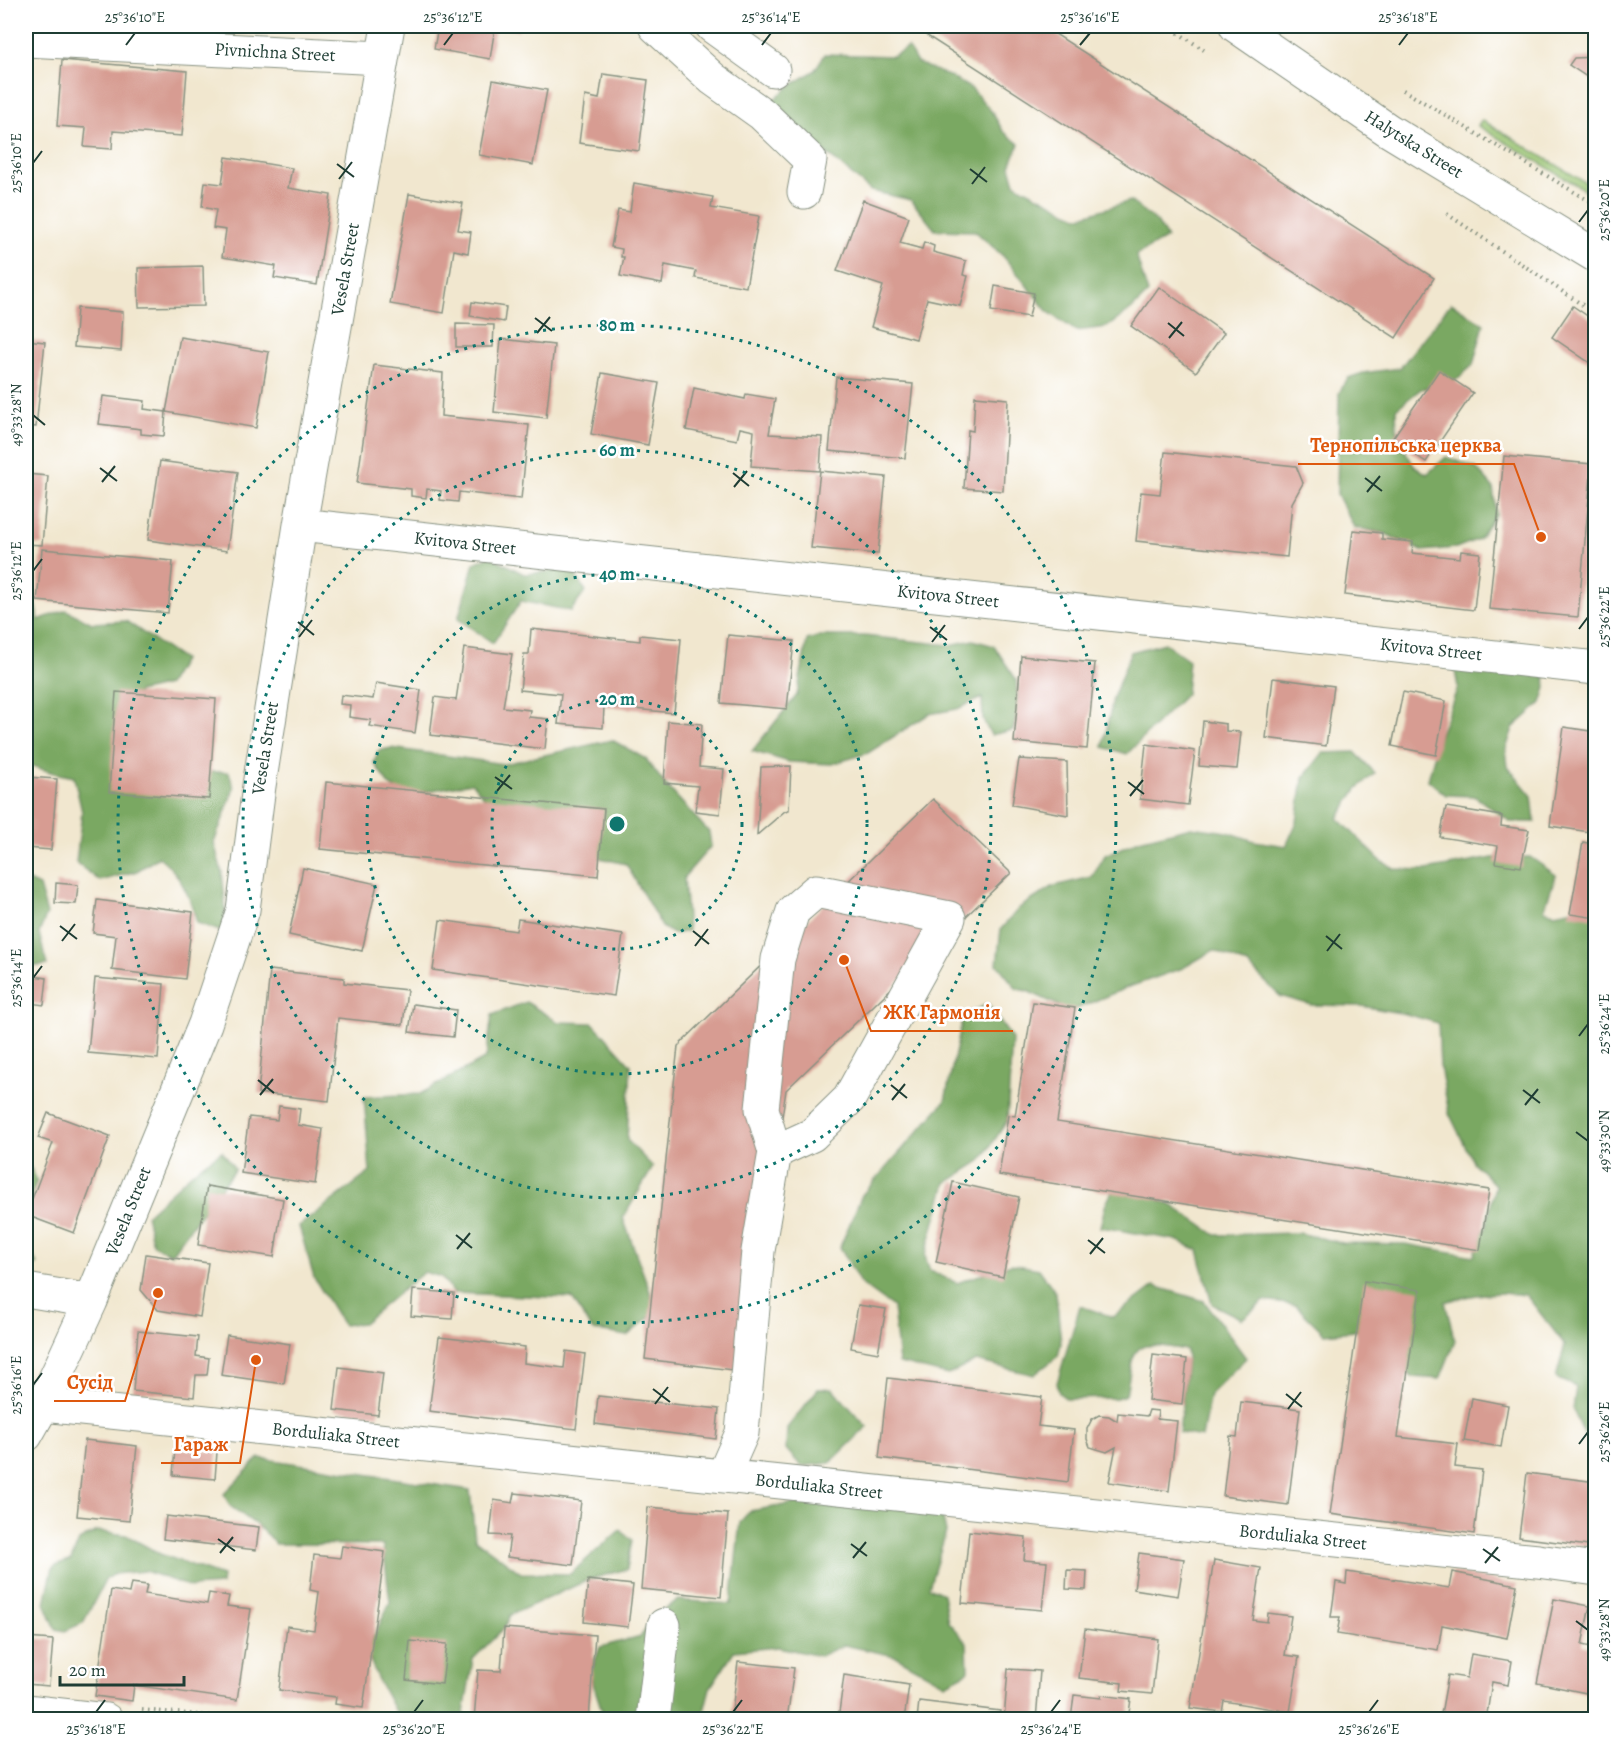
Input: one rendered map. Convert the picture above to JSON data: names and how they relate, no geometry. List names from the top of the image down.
{
  "streets": {
    "street": [
      "Pivnichna Street",
      "Halytska Street",
      "Vesela Street",
      "Kvitova Street",
      "Borduliaka Street"
    ]
  },
  "crossings": [
    ["Pivnichna Street", "Vesela Street"],
    ["Vesela Street", "Kvitova Street"],
    ["Vesela Street", "Borduliaka Street"]
  ],
  "places": [
    "Тернопільська церква",
    "ЖК Гармонія",
    "Сусід",
    "Гараж"
  ],
  "scale_bar": "20 m",
  "coordinates": [
    "25°36'10\"E",
    "25°36'12\"E",
    "25°36'14\"E",
    "25°36'16\"E",
    "25°36'18\"E",
    "25°36'20\"E",
    "49°33'28\"N",
    "25°36'22\"E",
    "25°36'24\"E",
    "49°33'30\"N",
    "25°36'26\"E"
  ],
  "rings": [
    "80 m",
    "60 m",
    "40 m",
    "20 m"
  ]
}
